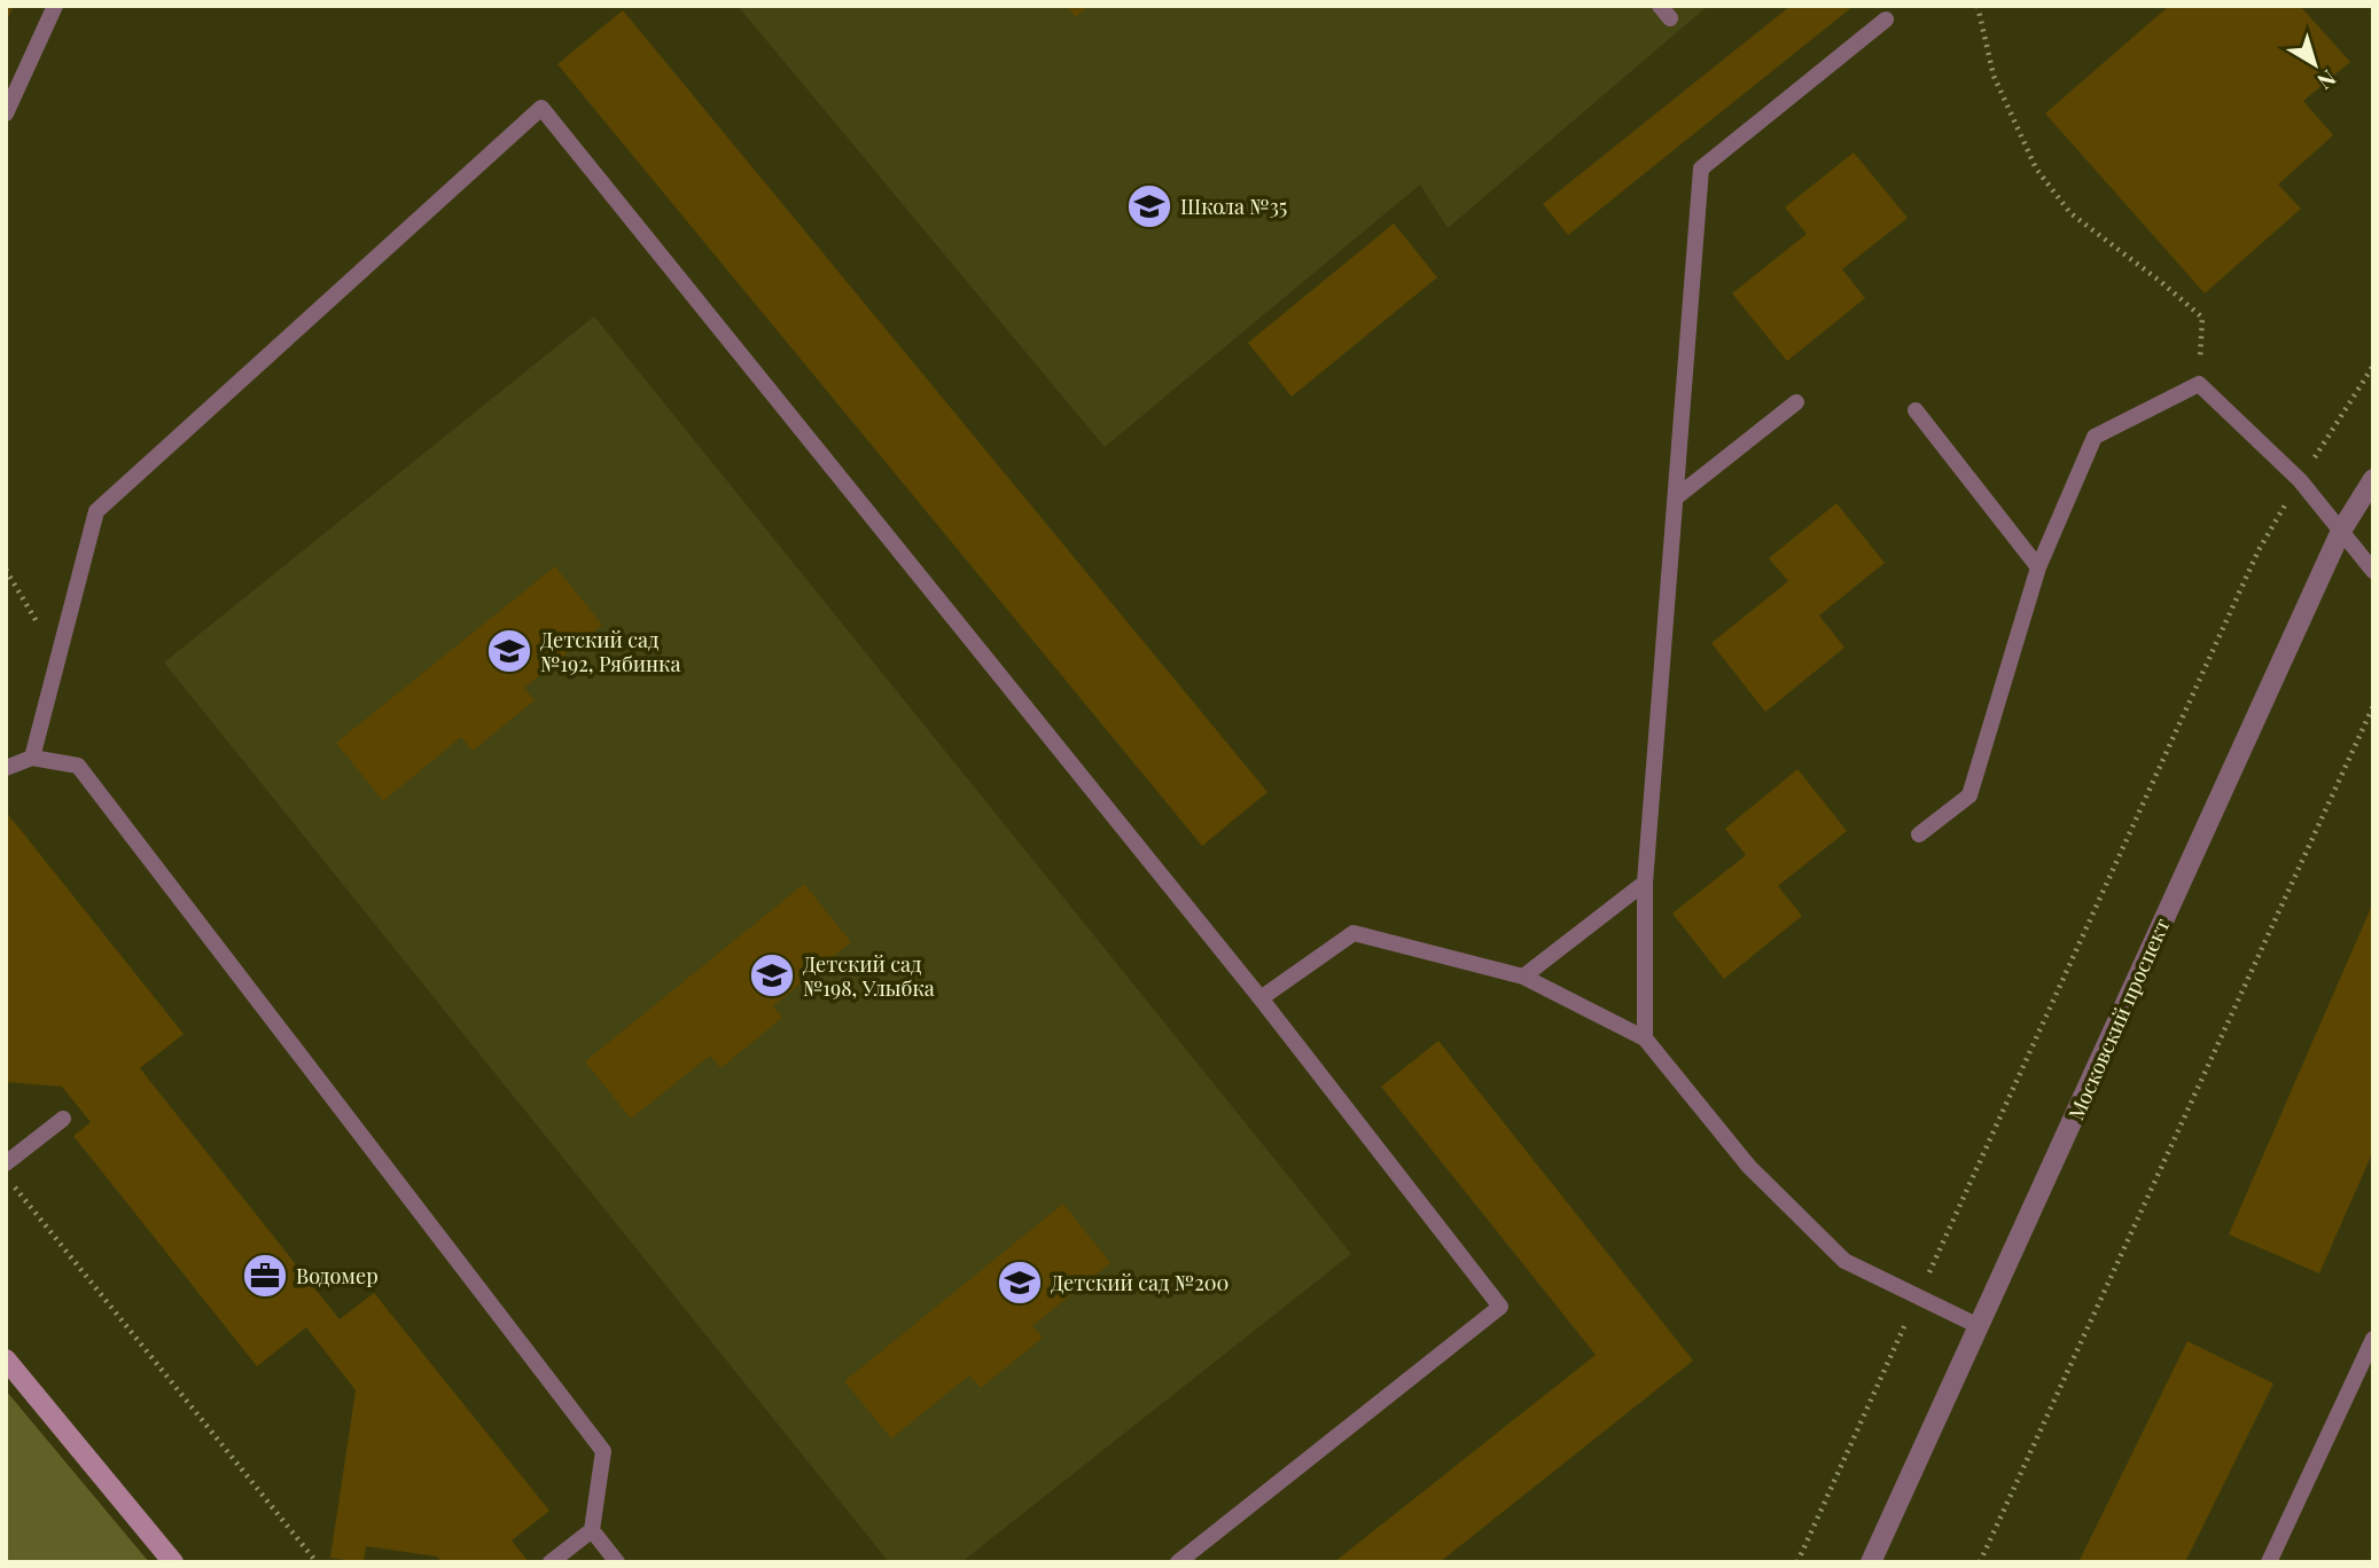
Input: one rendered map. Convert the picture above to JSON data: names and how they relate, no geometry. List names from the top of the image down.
{
  "streets": {
    "street": ["Московский проспект"]
  },
  "places": {
    "school or university": [
      "Школа №35",
      "Детский сад №192, Рябинка",
      "Детский сад №198, Улыбка",
      "Детский сад №200"
    ],
    "office": ["Водомер"]
  },
  "north": "bottom right"
}
